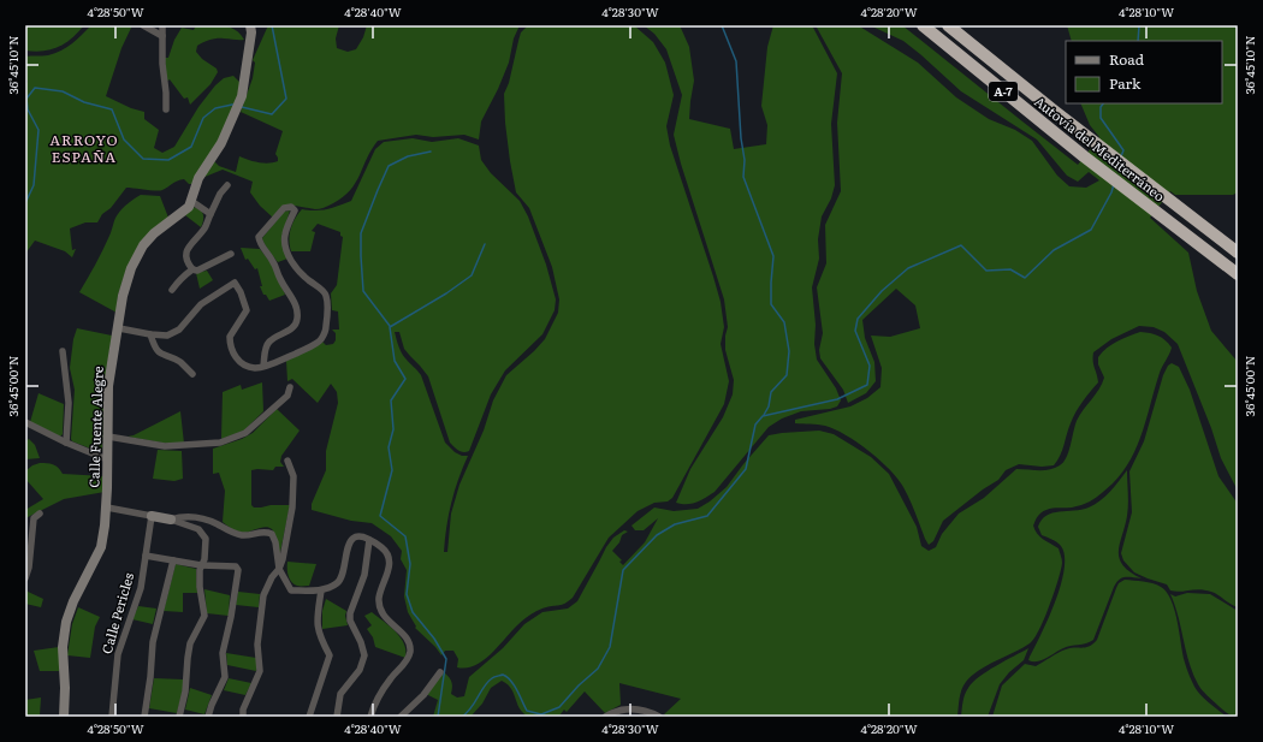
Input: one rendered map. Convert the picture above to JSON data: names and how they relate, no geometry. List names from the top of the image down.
{
  "streets": {
    "highway": ["A-7", "Autovía del Mediterráneo"],
    "street": ["Calle Fuente Alegre", "Calle Pericles"]
  },
  "districts": ["ARROYO ESPAÑA"],
  "legend": ["Road", "Park"],
  "coordinates": [
    "4°28'50\"W",
    "4°28'40\"W",
    "4°28'30\"W",
    "4°28'20\"W",
    "4°28'10\"W",
    "36°45'10\"N",
    "36°45'00\"N"
  ]
}
